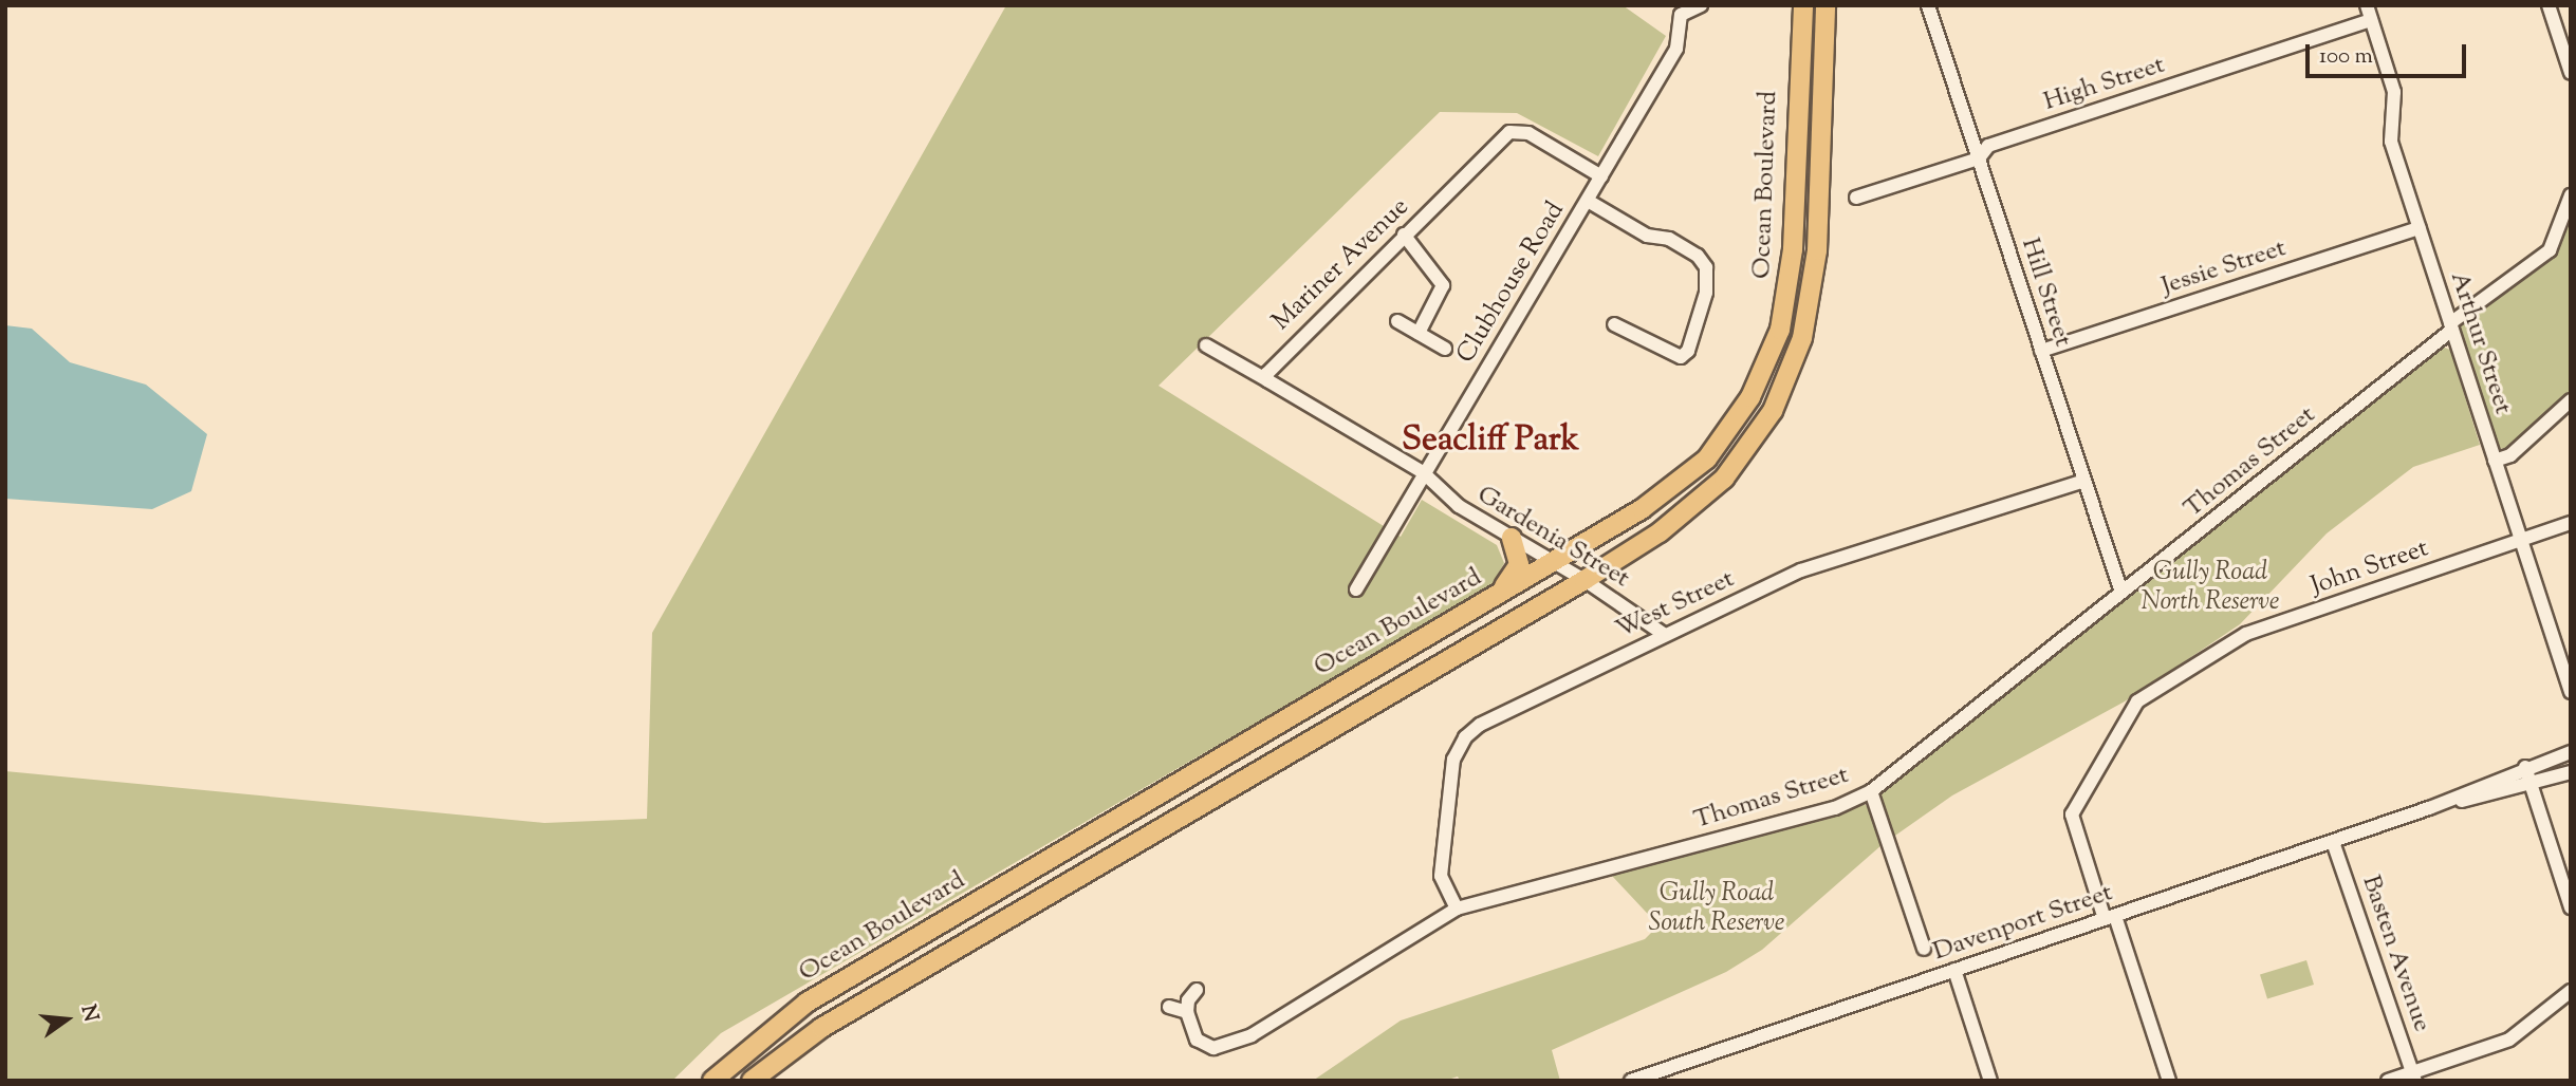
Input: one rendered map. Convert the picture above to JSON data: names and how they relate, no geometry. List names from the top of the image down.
{
  "streets": {
    "main road": ["Ocean Boulevard"],
    "street": [
      "High Street",
      "Mariner Avenue",
      "Jessie Street",
      "Clubhouse Road",
      "Hill Street",
      "Arthur Street",
      "Thomas Street",
      "Gardenia Street",
      "John Street",
      "West Street",
      "Davenport Street",
      "Basten Avenue"
    ]
  },
  "crossings": [
    ["High Street", "Hill Street"],
    ["High Street", "Arthur Street"],
    ["Ocean Boulevard", "Gardenia Street"],
    ["Mariner Avenue", "Clubhouse Road"],
    ["Jessie Street", "Hill Street"],
    ["Jessie Street", "Arthur Street"],
    ["Clubhouse Road", "Gardenia Street"],
    ["Hill Street", "Thomas Street"],
    ["Hill Street", "West Street"],
    ["Arthur Street", "Thomas Street"],
    ["Arthur Street", "John Street"],
    ["Thomas Street", "West Street"],
    ["Gardenia Street", "West Street"],
    ["John Street", "Davenport Street"],
    ["Davenport Street", "Basten Avenue"]
  ],
  "districts": ["Seacliff Park"],
  "parks": ["Gully Road North Reserve", "Gully Road South Reserve"],
  "scale_bar": "100 m",
  "north": "right"
}
